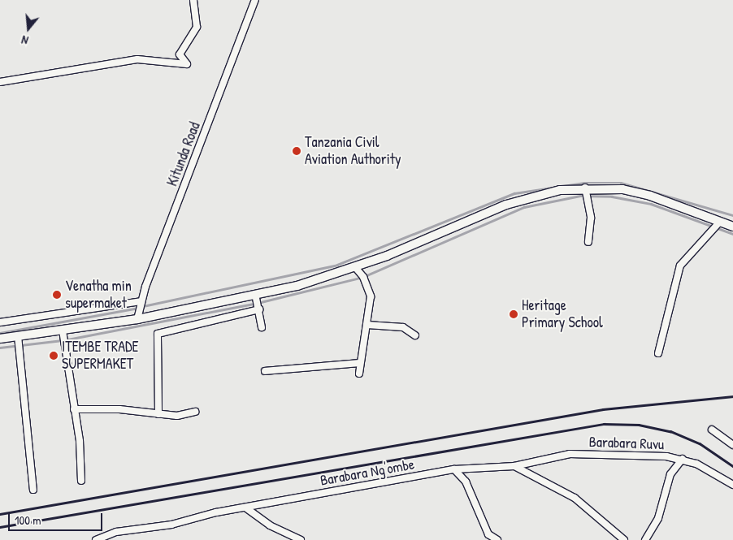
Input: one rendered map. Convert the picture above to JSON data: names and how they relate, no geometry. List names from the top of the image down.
{
  "streets": {
    "street": ["Kitunda Road", "Barabara Ruvu", "Barabara Ng'ombe"]
  },
  "crossings": [
    ["Barabara Ruvu", "Barabara Ng'ombe"]
  ],
  "places": [
    "Tanzania Civil Aviation Authority",
    "Venatha min supermaket",
    "Heritage Primary School",
    "ITEMBE TRADE SUPERMAKET"
  ],
  "scale_bar": "100 m",
  "north": "bottom"
}
